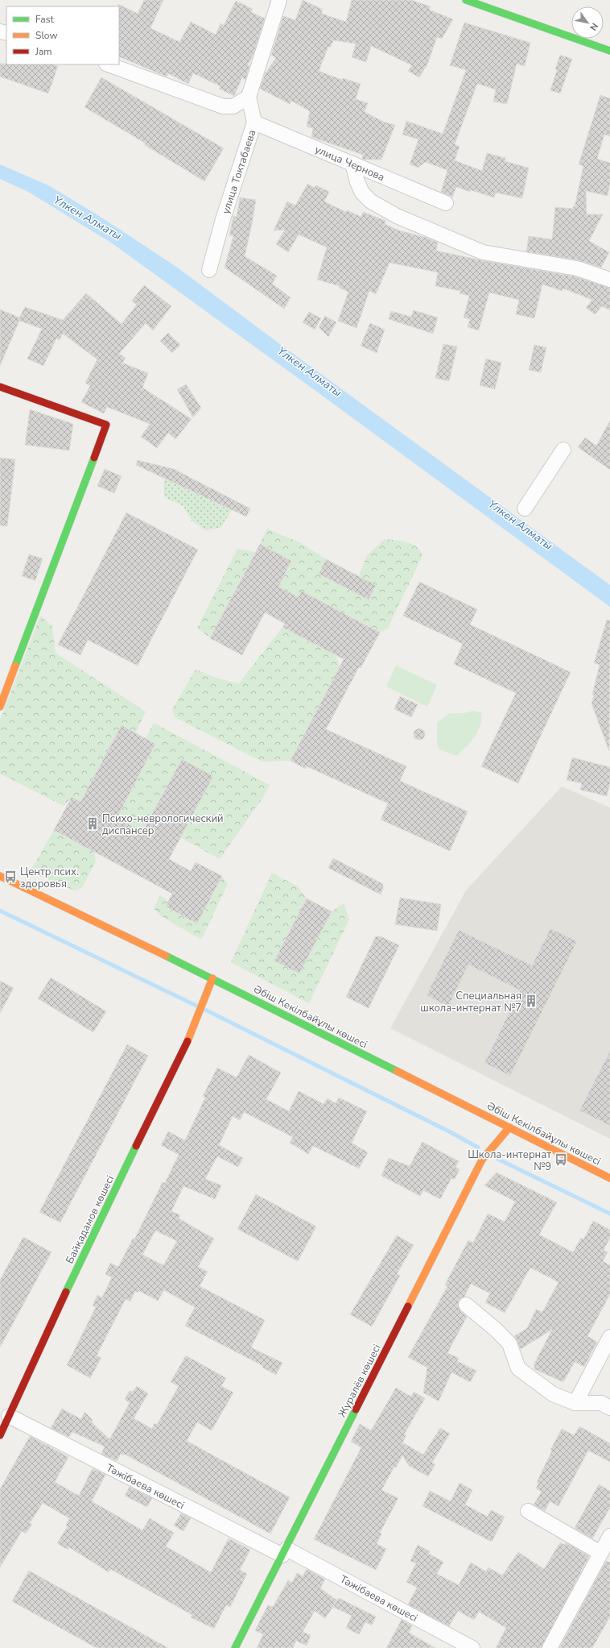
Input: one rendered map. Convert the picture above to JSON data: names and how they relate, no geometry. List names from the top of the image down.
{
  "streets": {
    "street": [
      "улица Чернова",
      "улица Токтабаева",
      "Әбіш Кекілбайұлы көшесі",
      "Байқадамов көшесі",
      "Журалёв көшесі",
      "Тәжібаева көшесі"
    ]
  },
  "crossings": [
    ["улица Чернова", "улица Токтабаева"],
    ["Әбіш Кекілбайұлы көшесі", "Байқадамов көшесі"],
    ["Әбіш Кекілбайұлы көшесі", "Журалёв көшесі"],
    ["Байқадамов көшесі", "Тәжібаева көшесі"],
    ["Журалёв көшесі", "Тәжібаева көшесі"]
  ],
  "water": ["Үлкен Алматы"],
  "places": {
    "building": ["Психо-неврологический диспансер", "Специальная школа-интернат №7"],
    "bus stop": ["Центр псих. здоровья", "Школа-интернат №9"]
  },
  "legend": ["Fast", "Slow", "Jam"],
  "north": "bottom right"
}
